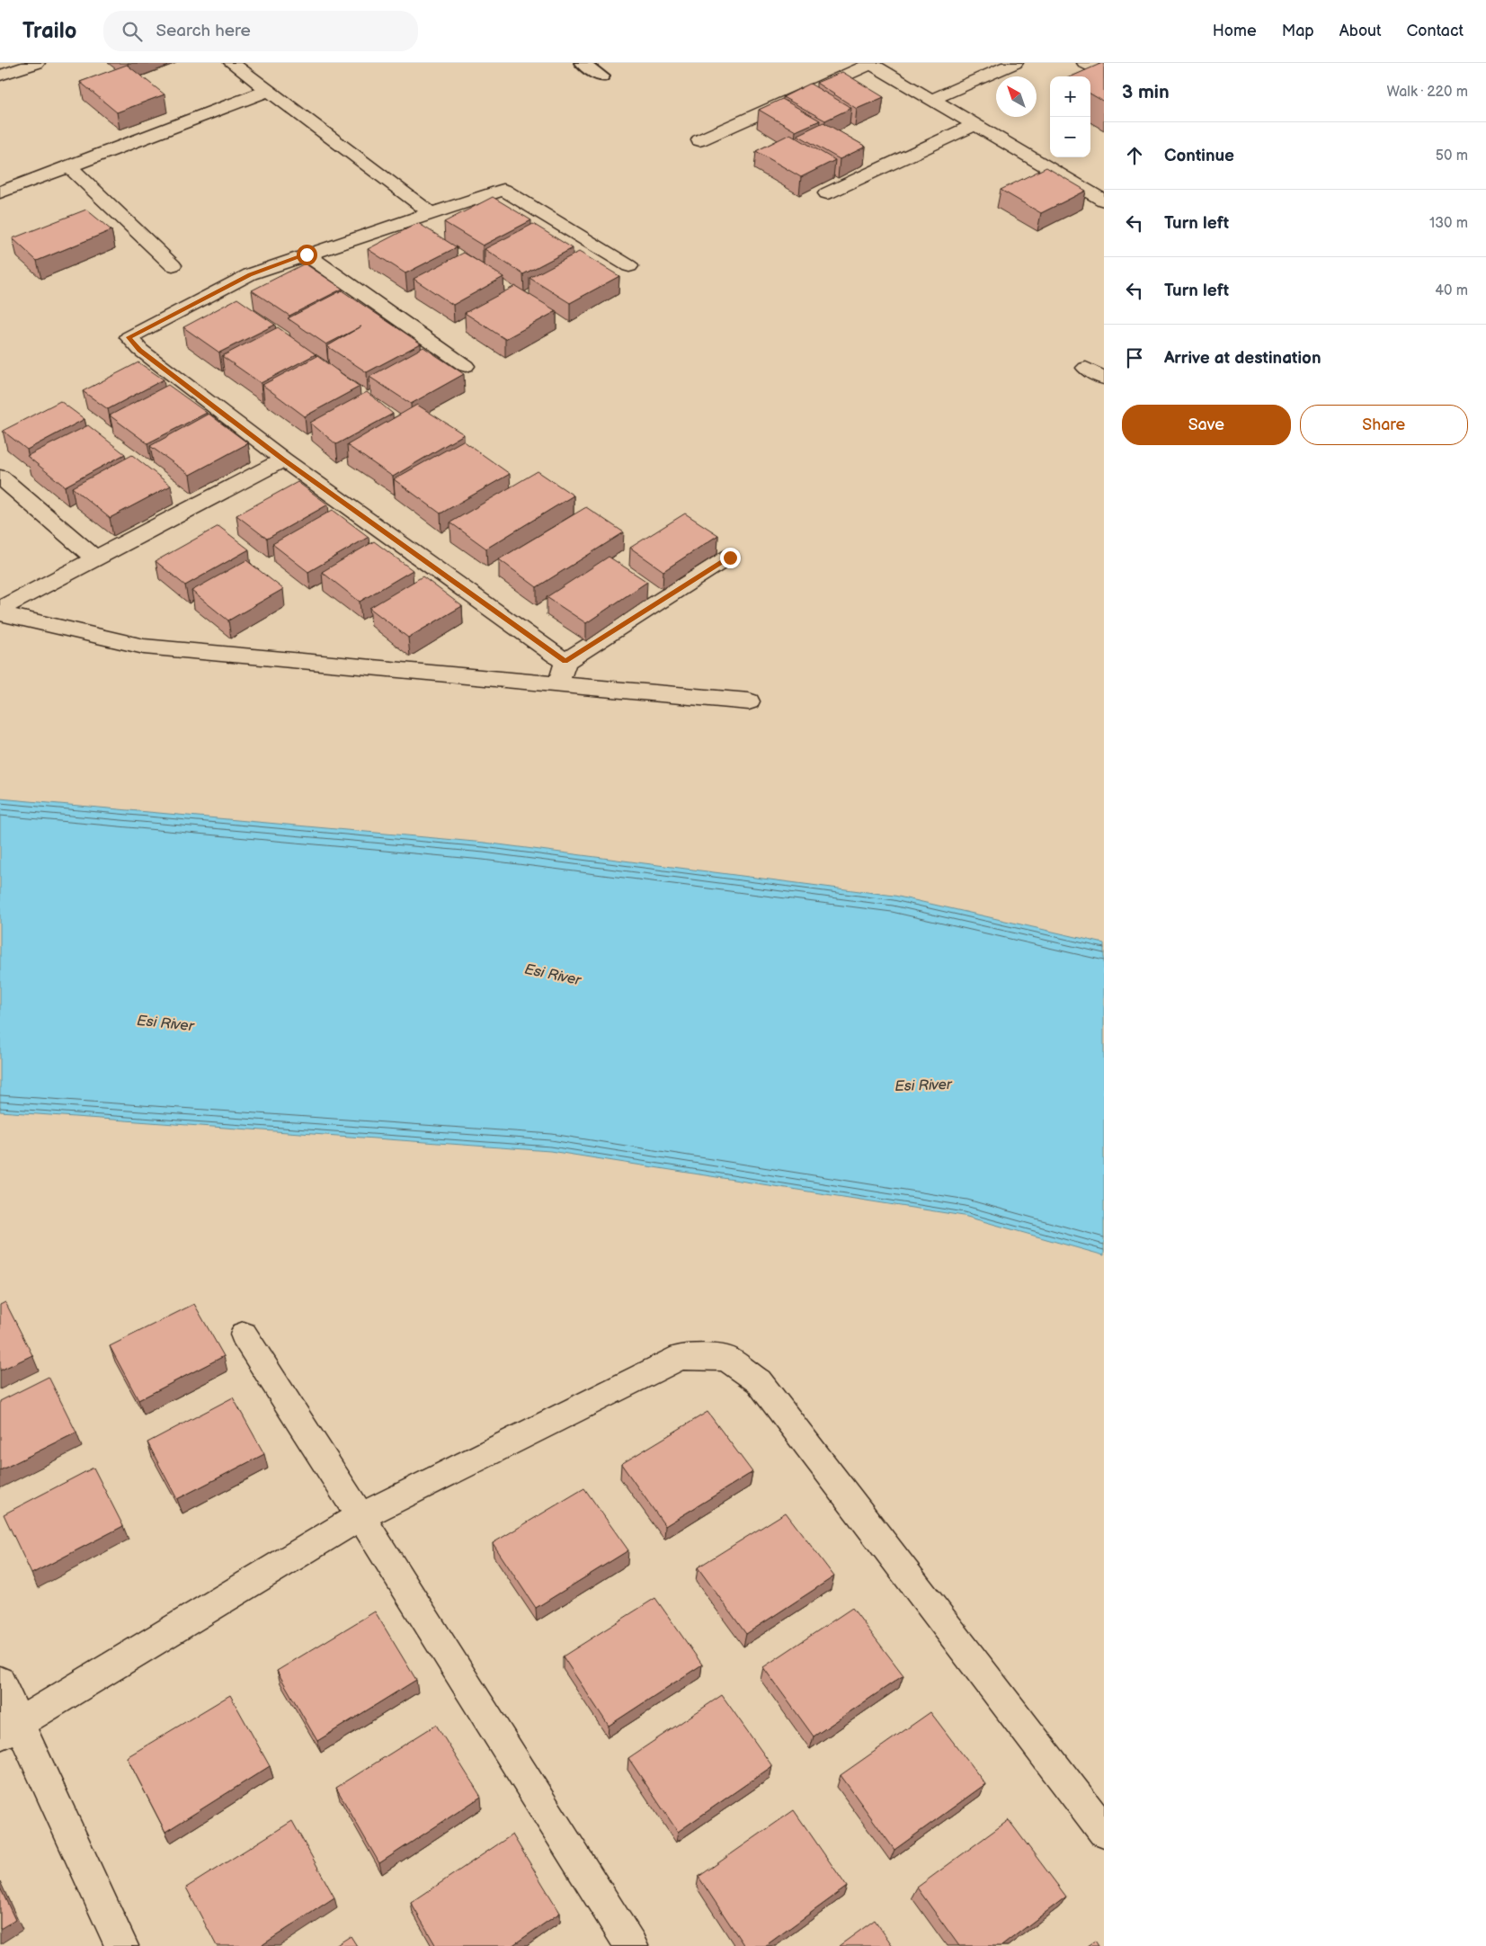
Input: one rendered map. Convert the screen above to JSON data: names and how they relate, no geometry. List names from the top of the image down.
{
  "water": ["Esi River"],
  "north": "top left",
  "page": {
    "header": "Trailo",
    "search": "Search here",
    "nav": [
      "Home",
      "Map",
      "About",
      "Contact"
    ],
    "heading": ["3 min", "Walk · 220 m"],
    "map_buttons": ["+", "−"],
    "list": [
      ["Continue", "50 m"],
      ["Turn left", "130 m"],
      ["Turn left", "40 m"],
      "Arrive at destination"
    ],
    "buttons": ["Save", "Share"]
  }
}
